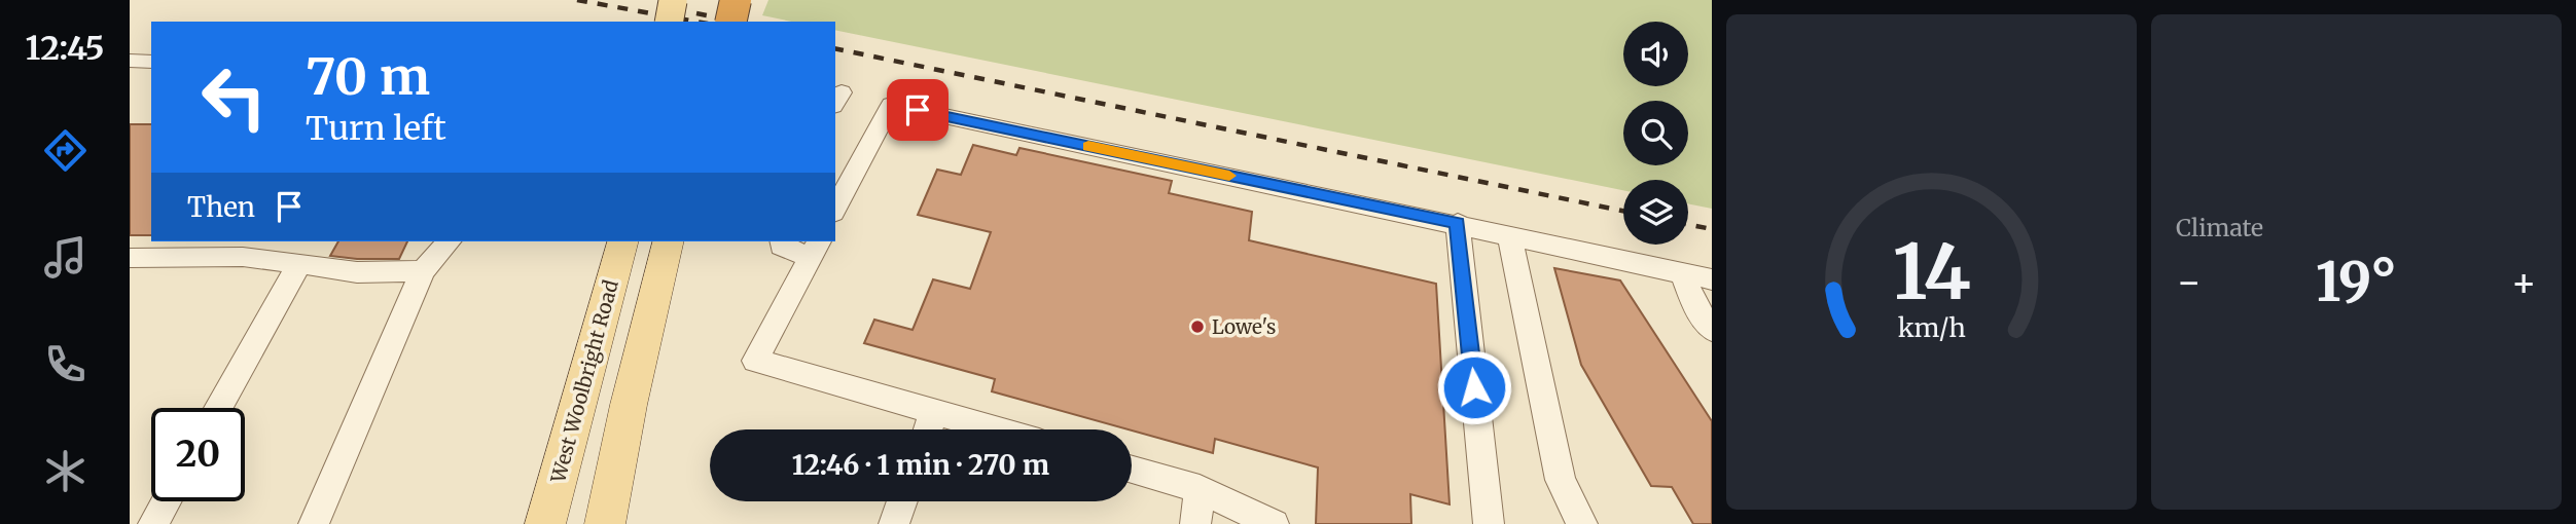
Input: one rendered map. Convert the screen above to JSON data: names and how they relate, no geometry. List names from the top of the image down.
{
  "streets": {
    "main road": ["West Woolbright Road"]
  },
  "places": ["Lowe's"],
  "page": {
    "tabs": "12:45",
    "tile": "Climate",
    "turn": ["70 m", "Turn left"],
    "then": "Then",
    "heat": ["−", "19°", "+"],
    "limit": "20",
    "trip": "12:46 · 1 min · 270 m",
    "gauge": ["14", "km/h"]
  }
}
